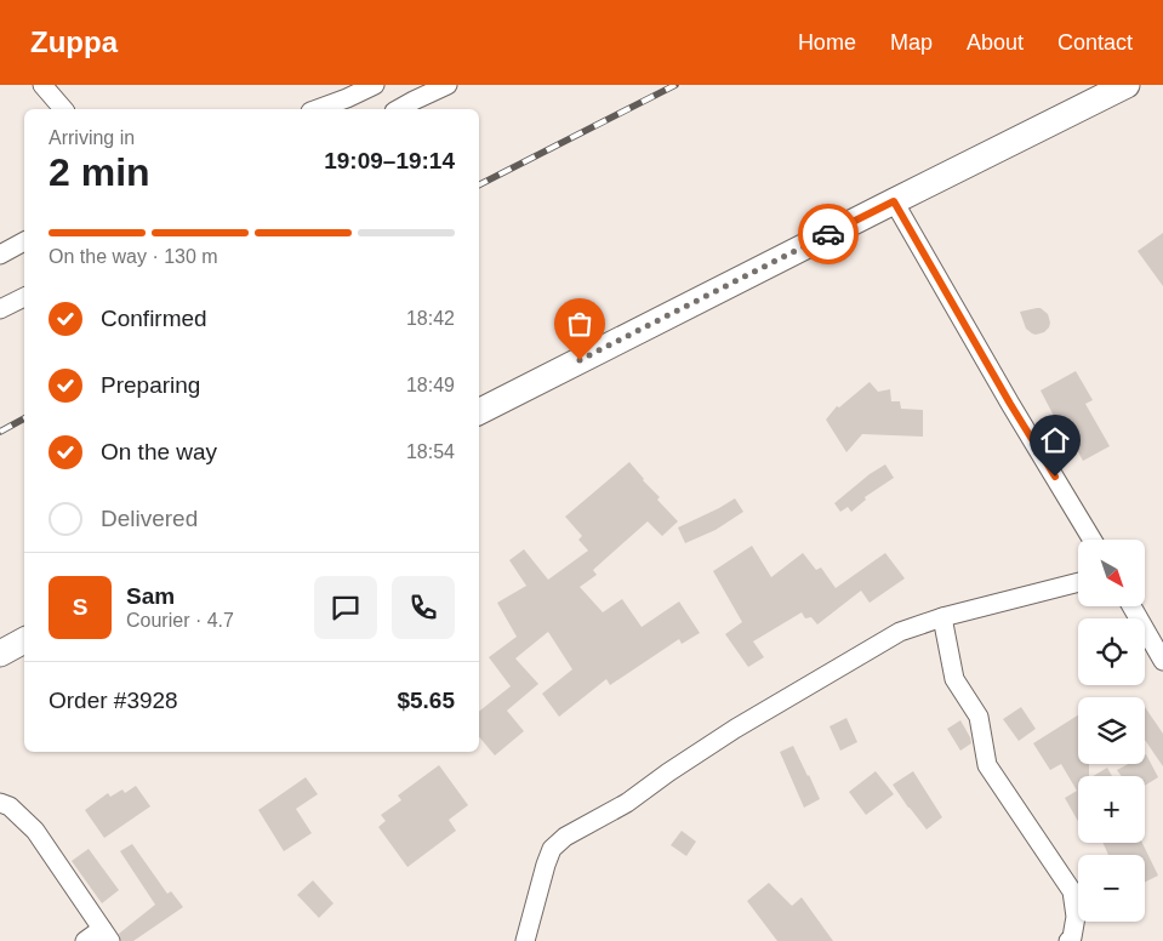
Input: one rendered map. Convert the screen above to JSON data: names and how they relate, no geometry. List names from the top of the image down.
{
  "north": "bottom right",
  "page": {
    "header": "Zuppa",
    "nav": [
      "Home",
      "Map",
      "About",
      "Contact"
    ],
    "heading": ["2 min", "Arriving in", "19:09–19:14"],
    "panel": [
      "Sam",
      "Courier · 4.7",
      "Order #3928",
      "$5.65"
    ],
    "bar": "On the way · 130 m",
    "list": [
      ["Confirmed", "18:42"],
      ["Preparing", "18:49"],
      ["On the way", "18:54"],
      "Delivered"
    ],
    "map_buttons": ["+", "−"],
    "round": "S"
  }
}
